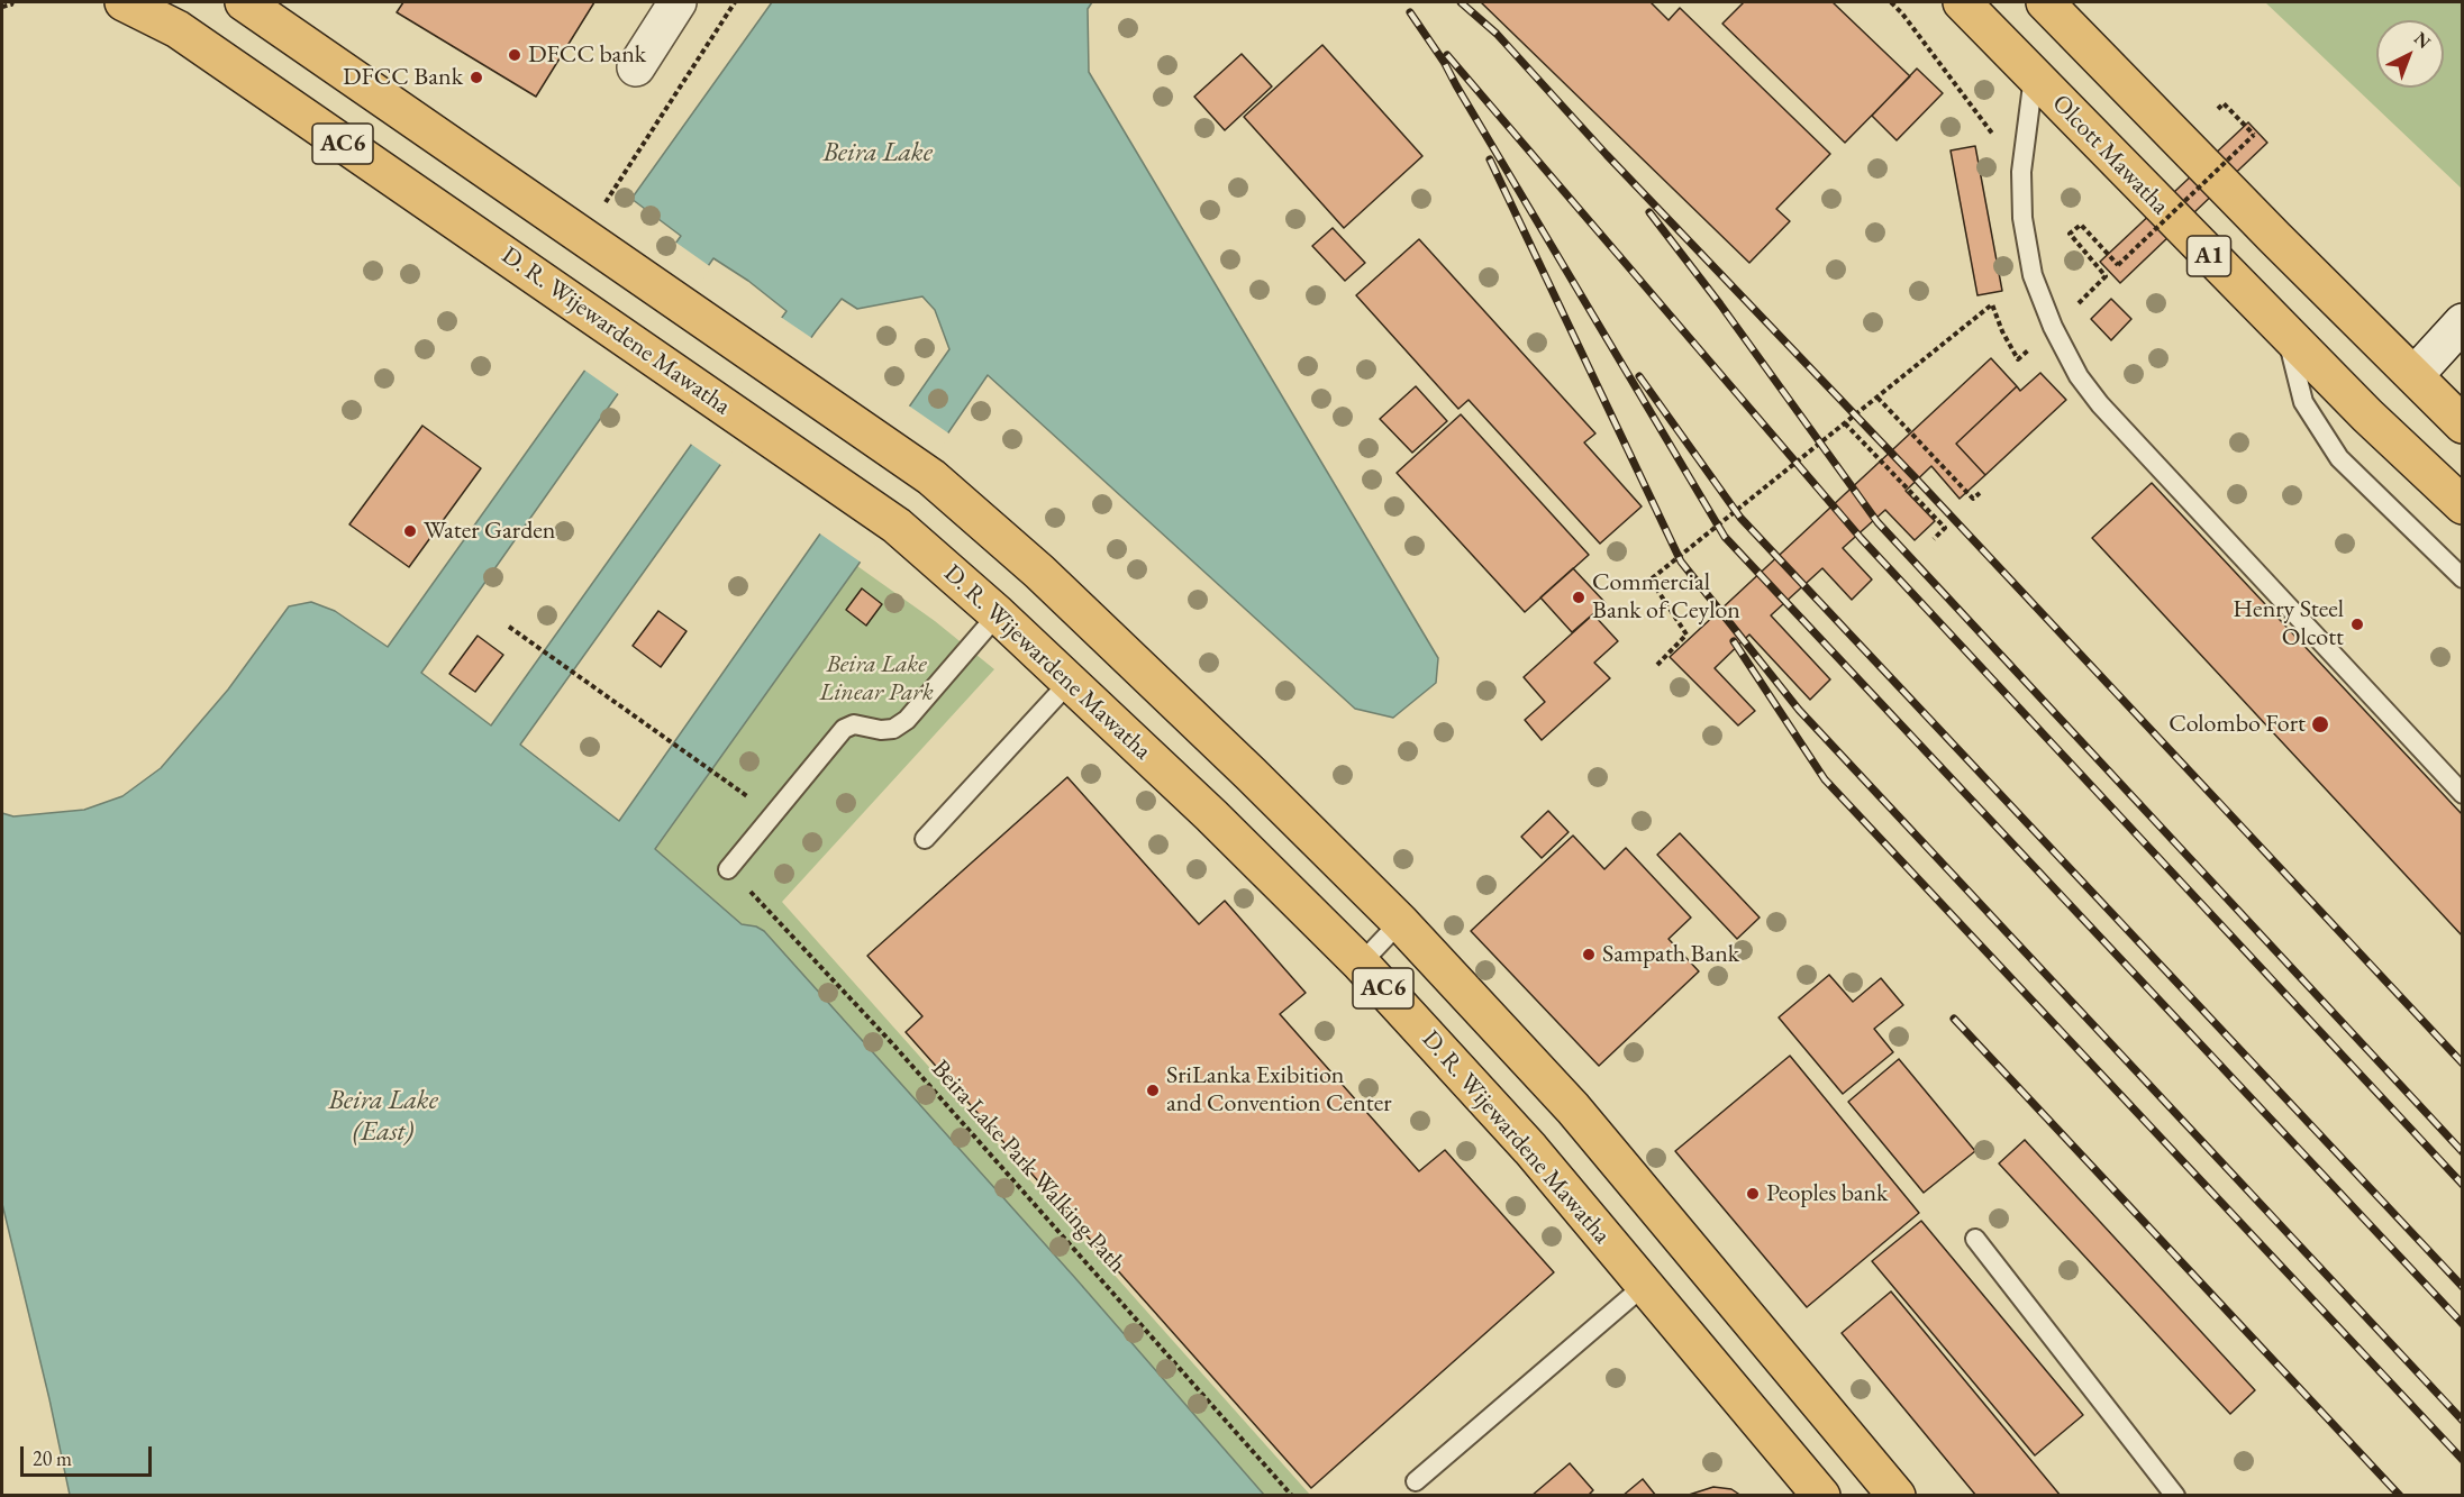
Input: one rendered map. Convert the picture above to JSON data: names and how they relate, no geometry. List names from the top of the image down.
{
  "streets": {
    "main road": [
      "AC6",
      "Olcott Mawatha",
      "A1",
      "D. R. Wijewardene Mawatha"
    ],
    "path": ["Beira Lake Park Walking Path"]
  },
  "water": ["Beira Lake", "Beira Lake (East)"],
  "parks": ["Beira Lake Linear Park"],
  "places": [
    "DFCC bank",
    "DFCC Bank",
    "Water Garden",
    "Commercial Bank of Ceylon",
    "Henry Steel Olcott",
    "Colombo Fort",
    "Sampath Bank",
    "SriLanka Exibition and Convention Center",
    "Peoples bank"
  ],
  "scale_bar": "20 m",
  "north": "top right"
}
